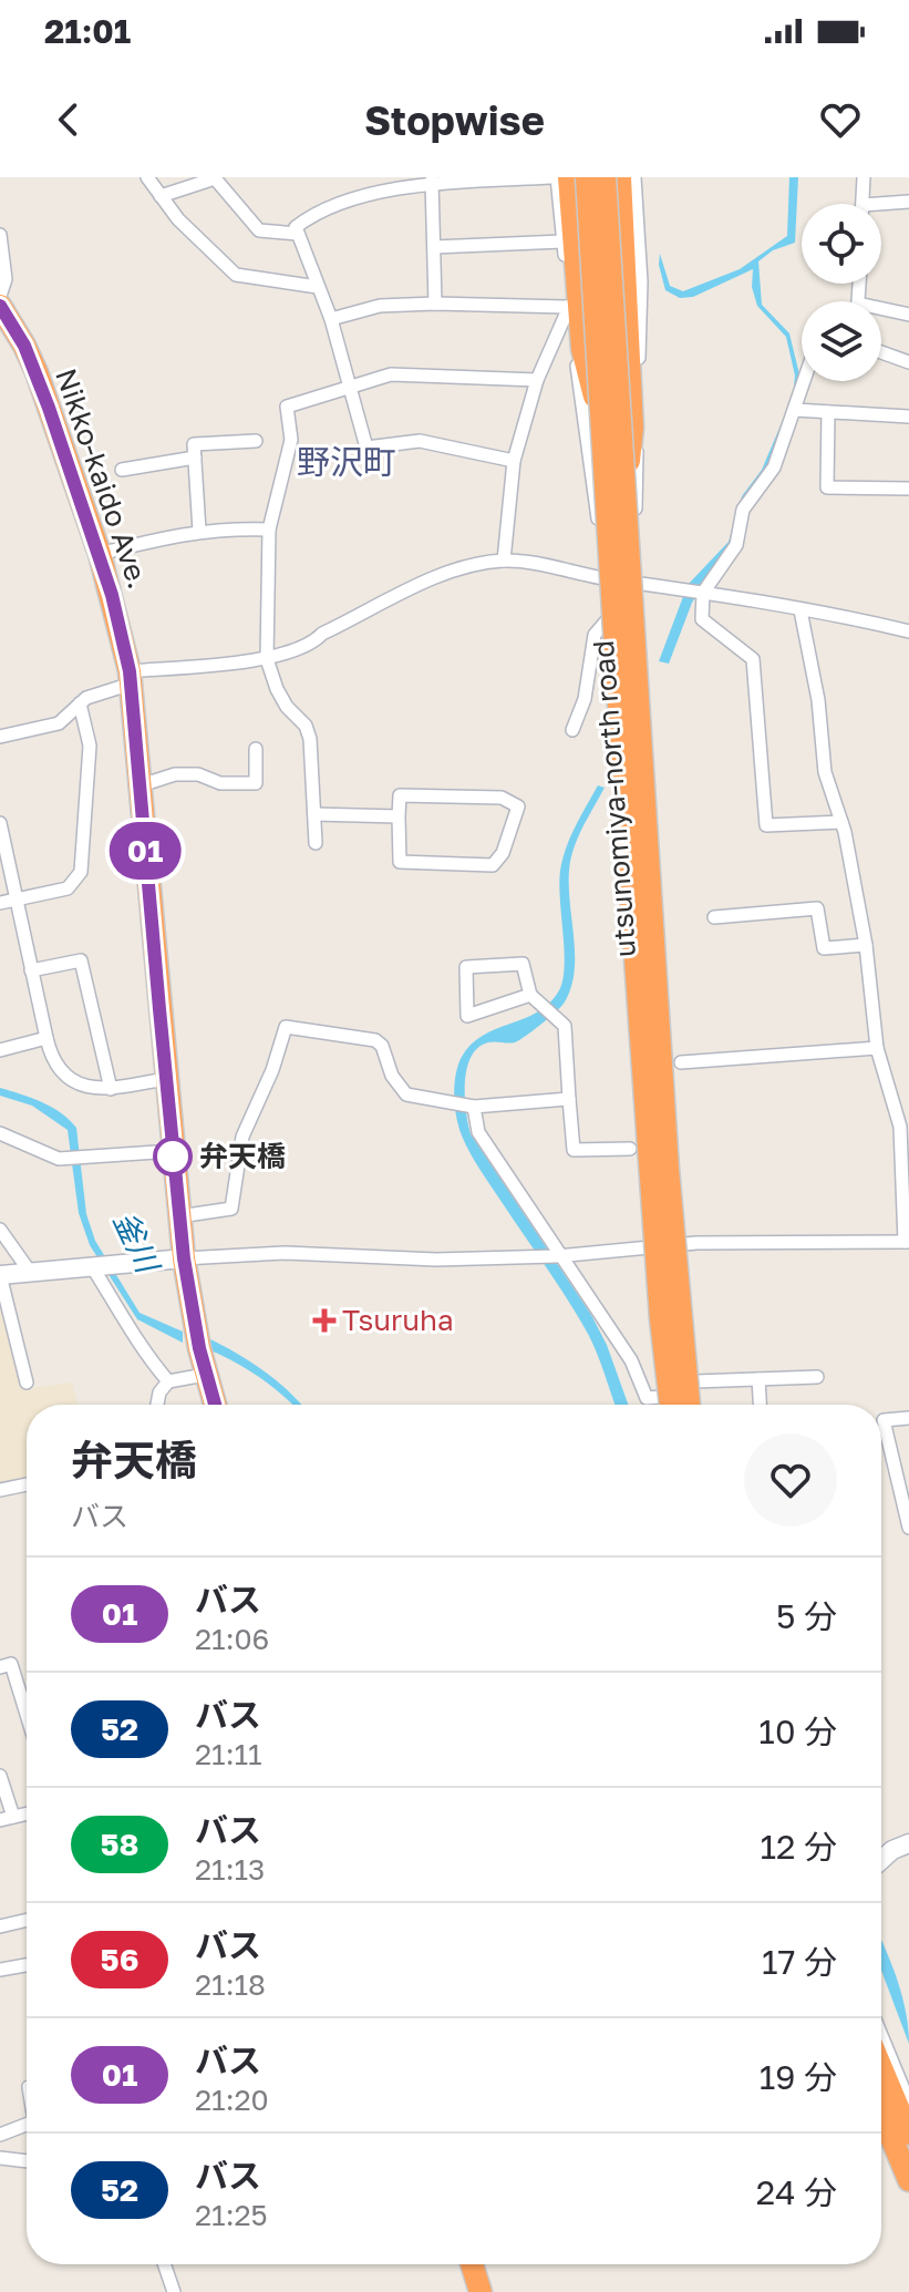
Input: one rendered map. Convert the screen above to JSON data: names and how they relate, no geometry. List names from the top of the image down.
{
  "streets": {
    "highway": ["Nikko-kaido Ave.", "utsunomiya-north road"]
  },
  "districts": ["野沢町"],
  "water": ["釜川"],
  "places": {
    "other": ["弁天橋"],
    "health": ["Tsuruha"]
  },
  "lines": ["bus line 01"],
  "page": {
    "status": "21:01",
    "header": "Stopwise",
    "on_map": "01",
    "heading": ["弁天橋", "バス"],
    "list": [
      {
        "mark": "01",
        "name": "バス",
        "note": "21:06",
        "value": "5 分"
      },
      {
        "mark": "52",
        "name": "バス",
        "note": "21:11",
        "value": "10 分"
      },
      {
        "mark": "58",
        "name": "バス",
        "note": "21:13",
        "value": "12 分"
      },
      {
        "mark": "56",
        "name": "バス",
        "note": "21:18",
        "value": "17 分"
      },
      {
        "mark": "01",
        "name": "バス",
        "note": "21:20",
        "value": "19 分"
      },
      {
        "mark": "52",
        "name": "バス",
        "note": "21:25",
        "value": "24 分"
      }
    ]
  }
}
